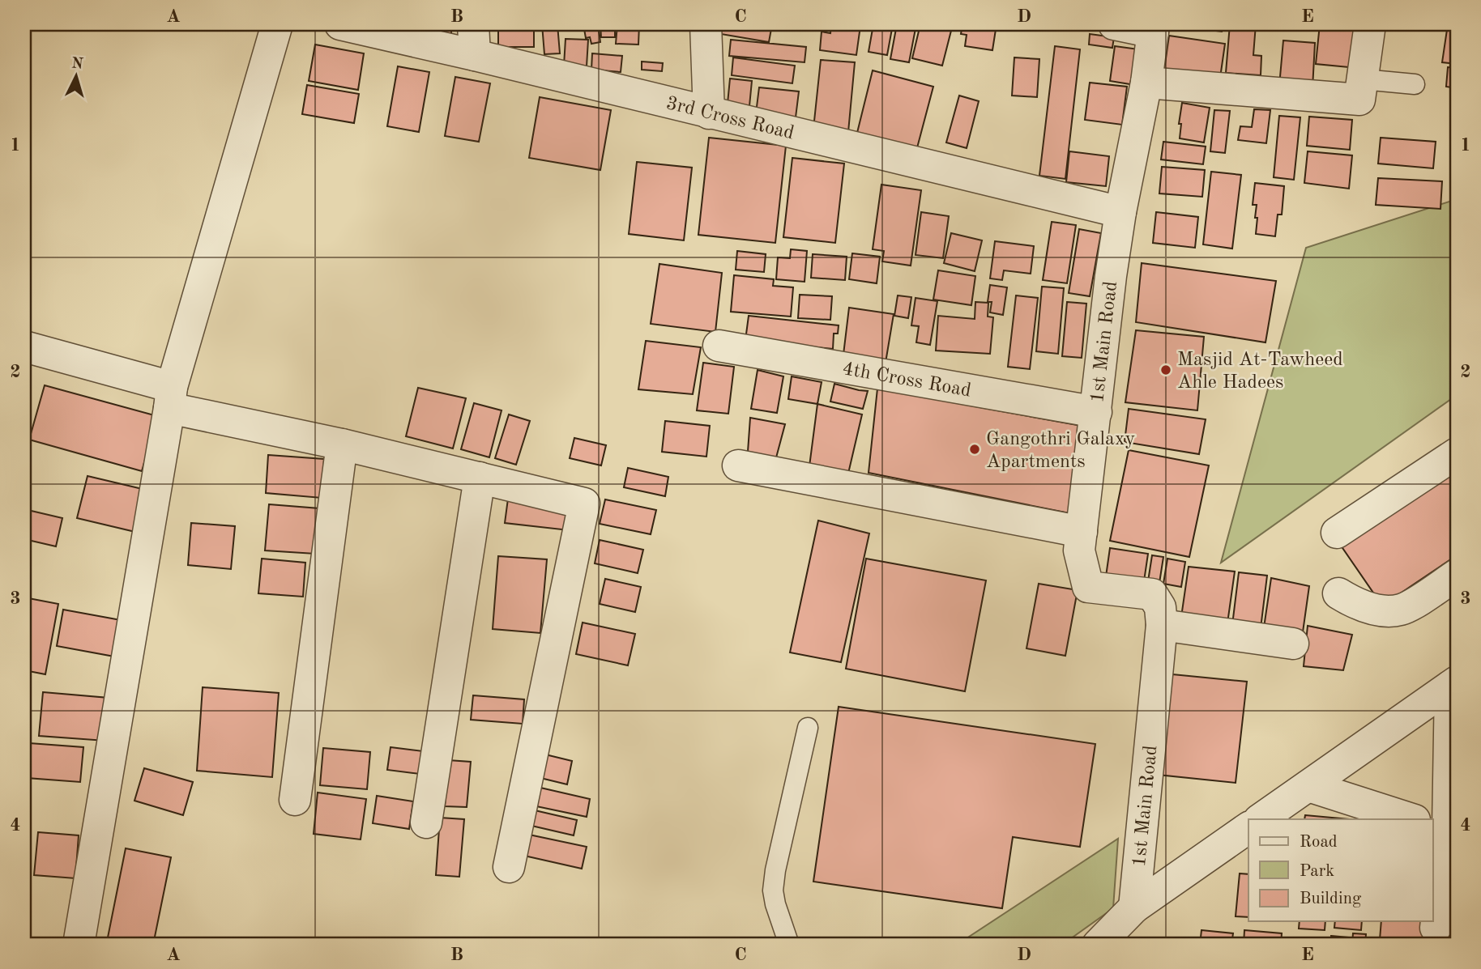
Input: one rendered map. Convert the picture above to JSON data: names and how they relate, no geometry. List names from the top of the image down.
{
  "streets": {
    "street": ["3rd Cross Road", "1st Main Road", "4th Cross Road"]
  },
  "crossings": [
    ["3rd Cross Road", "1st Main Road"],
    ["1st Main Road", "4th Cross Road"]
  ],
  "places": ["Masjid At-Tawheed Ahle Hadees", "Gangothri Galaxy Apartments"],
  "legend": ["Road", "Park", "Building"],
  "north": "top",
  "grid": {
    "columns": [
      "A",
      "B",
      "C",
      "D",
      "E"
    ],
    "rows": [
      "1",
      "2",
      "3",
      "4"
    ]
  }
}
